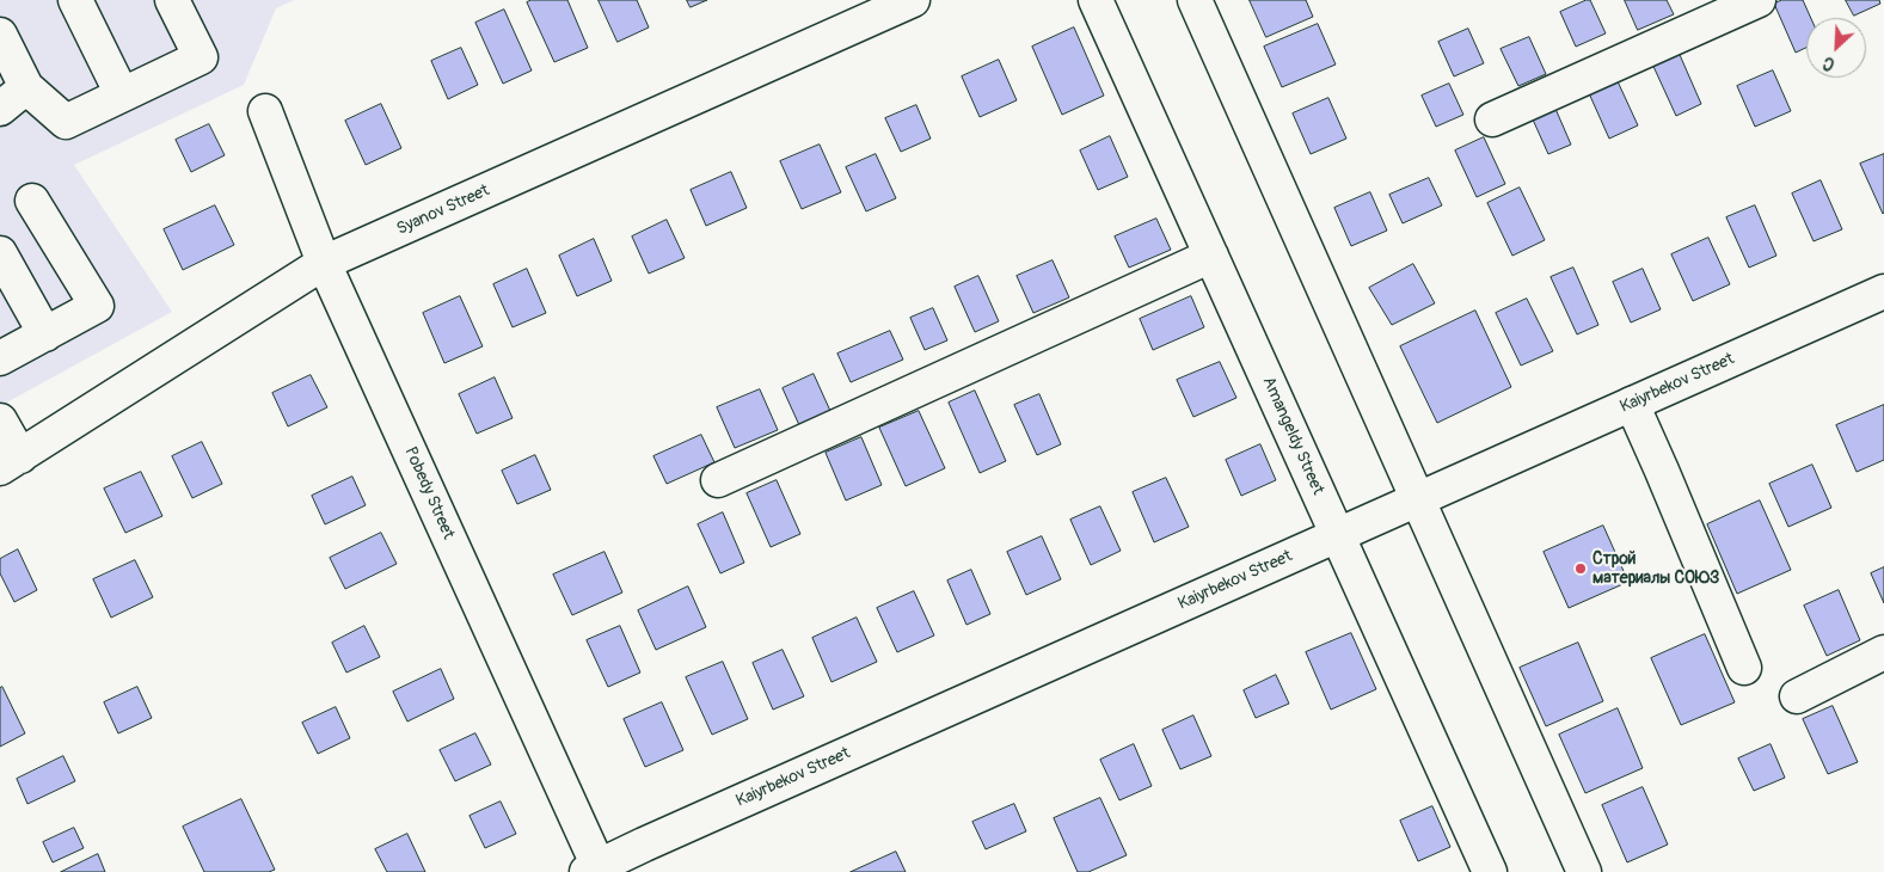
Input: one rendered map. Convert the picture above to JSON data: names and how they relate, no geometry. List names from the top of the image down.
{
  "streets": {
    "street": [
      "Syanov Street",
      "Kaiyrbekov Street",
      "Amangeldy Street",
      "Pobedy Street"
    ]
  },
  "crossings": [
    ["Syanov Street", "Pobedy Street"],
    ["Kaiyrbekov Street", "Amangeldy Street"],
    ["Kaiyrbekov Street", "Pobedy Street"]
  ],
  "places": ["Строй материалы СОЮЗ"],
  "north": "bottom left"
}
